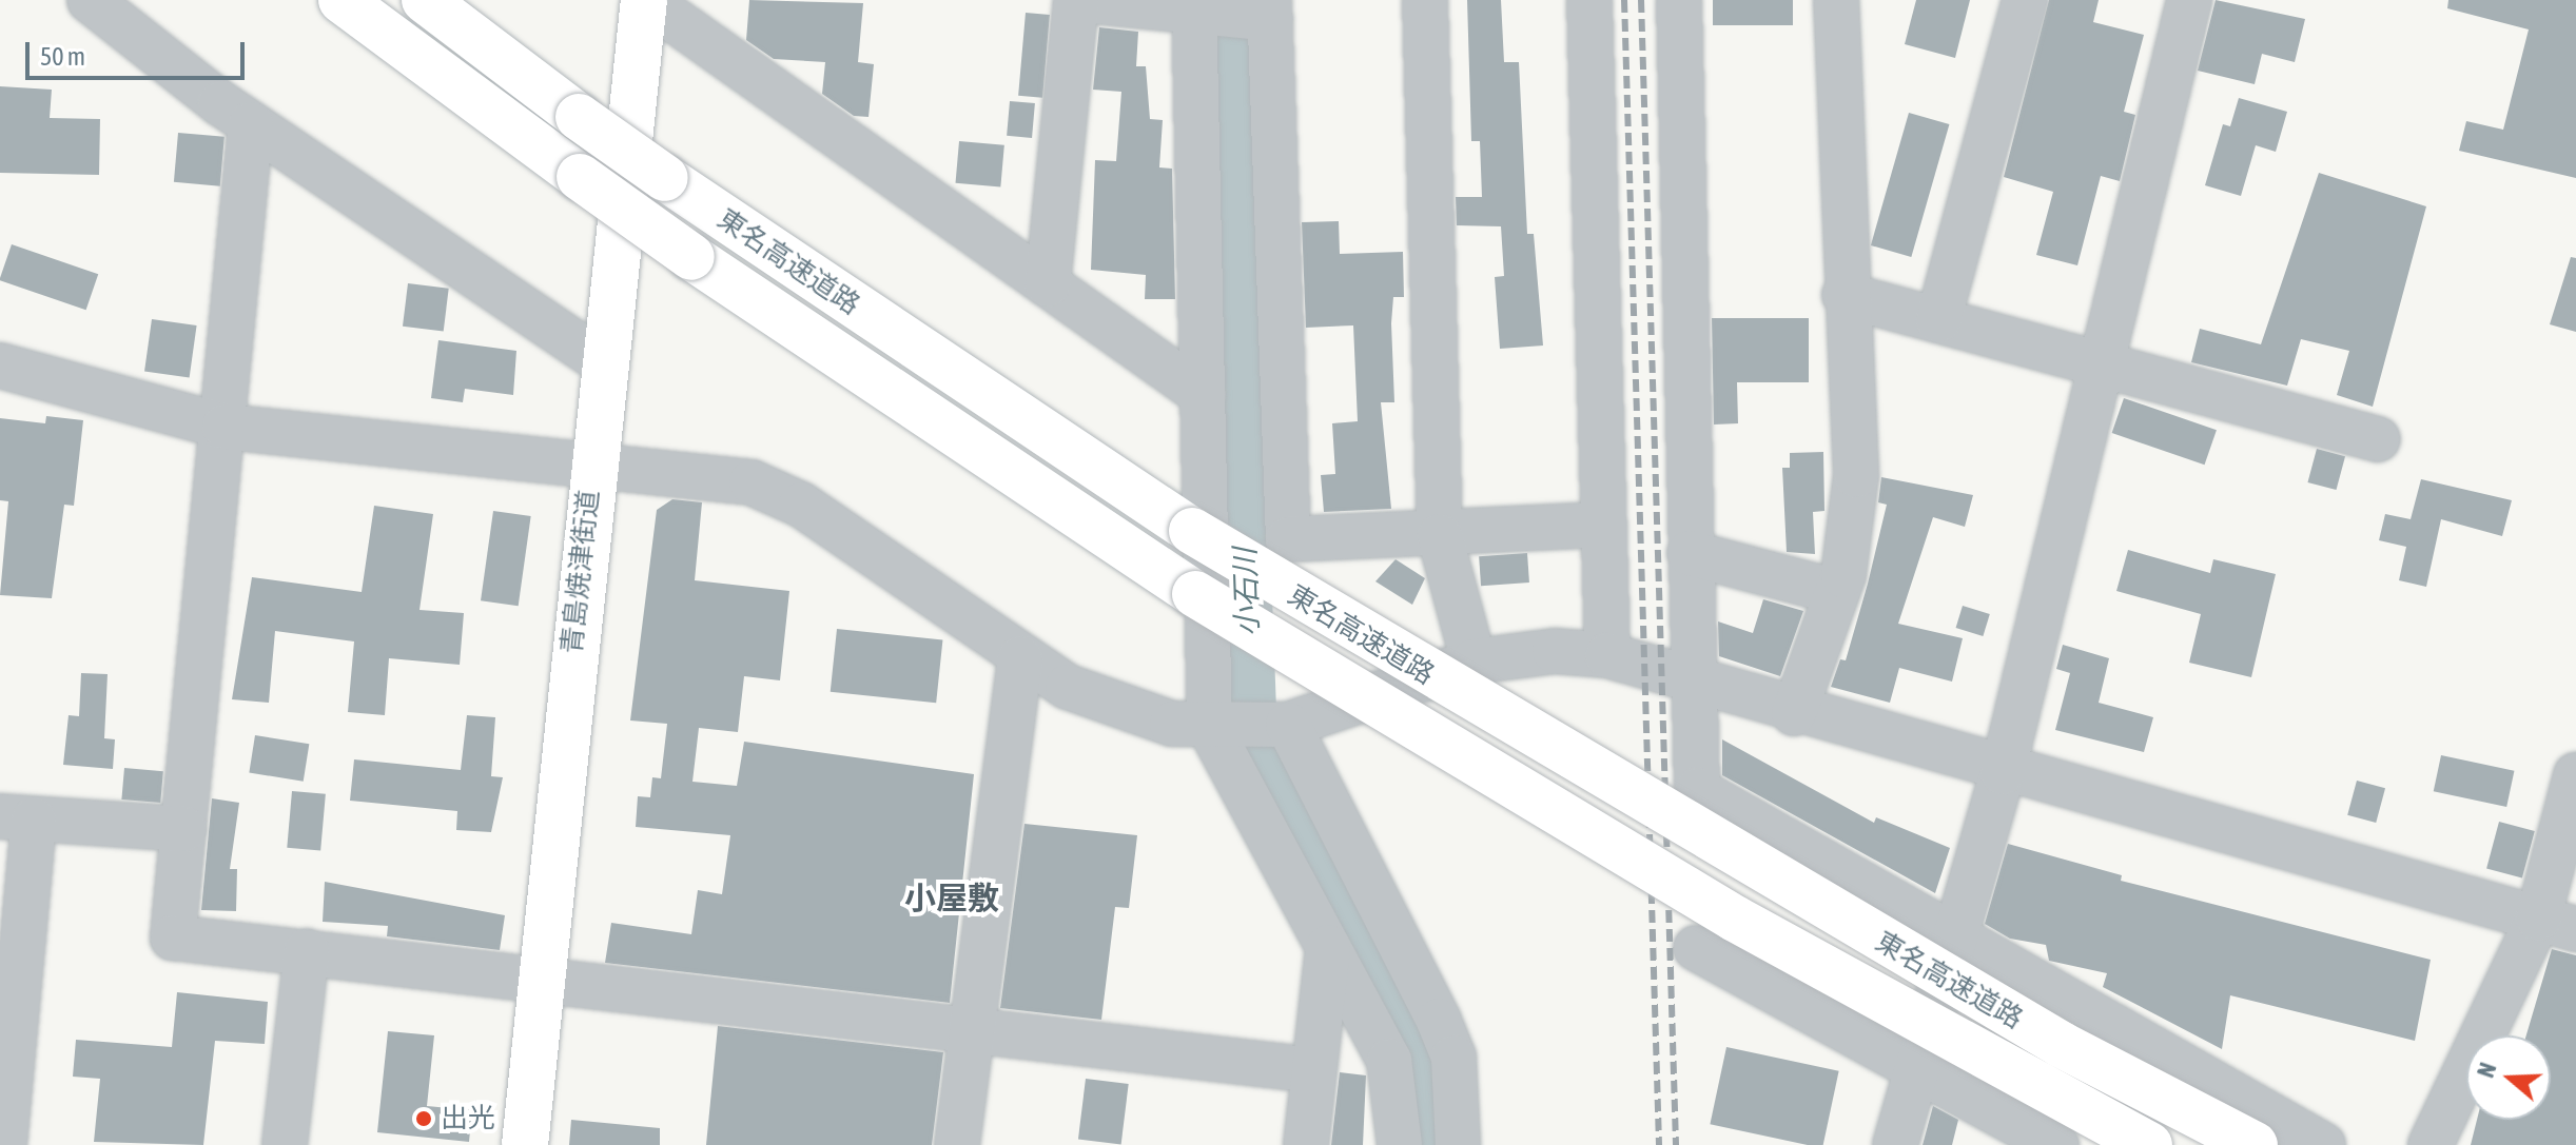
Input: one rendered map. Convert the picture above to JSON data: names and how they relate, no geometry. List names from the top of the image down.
{
  "streets": {
    "main road": ["東名高速道路", "青島焼津街道"]
  },
  "districts": ["小屋敷"],
  "water": ["小石川"],
  "places": ["出光"],
  "scale_bar": "50 m",
  "north": "left"
}
